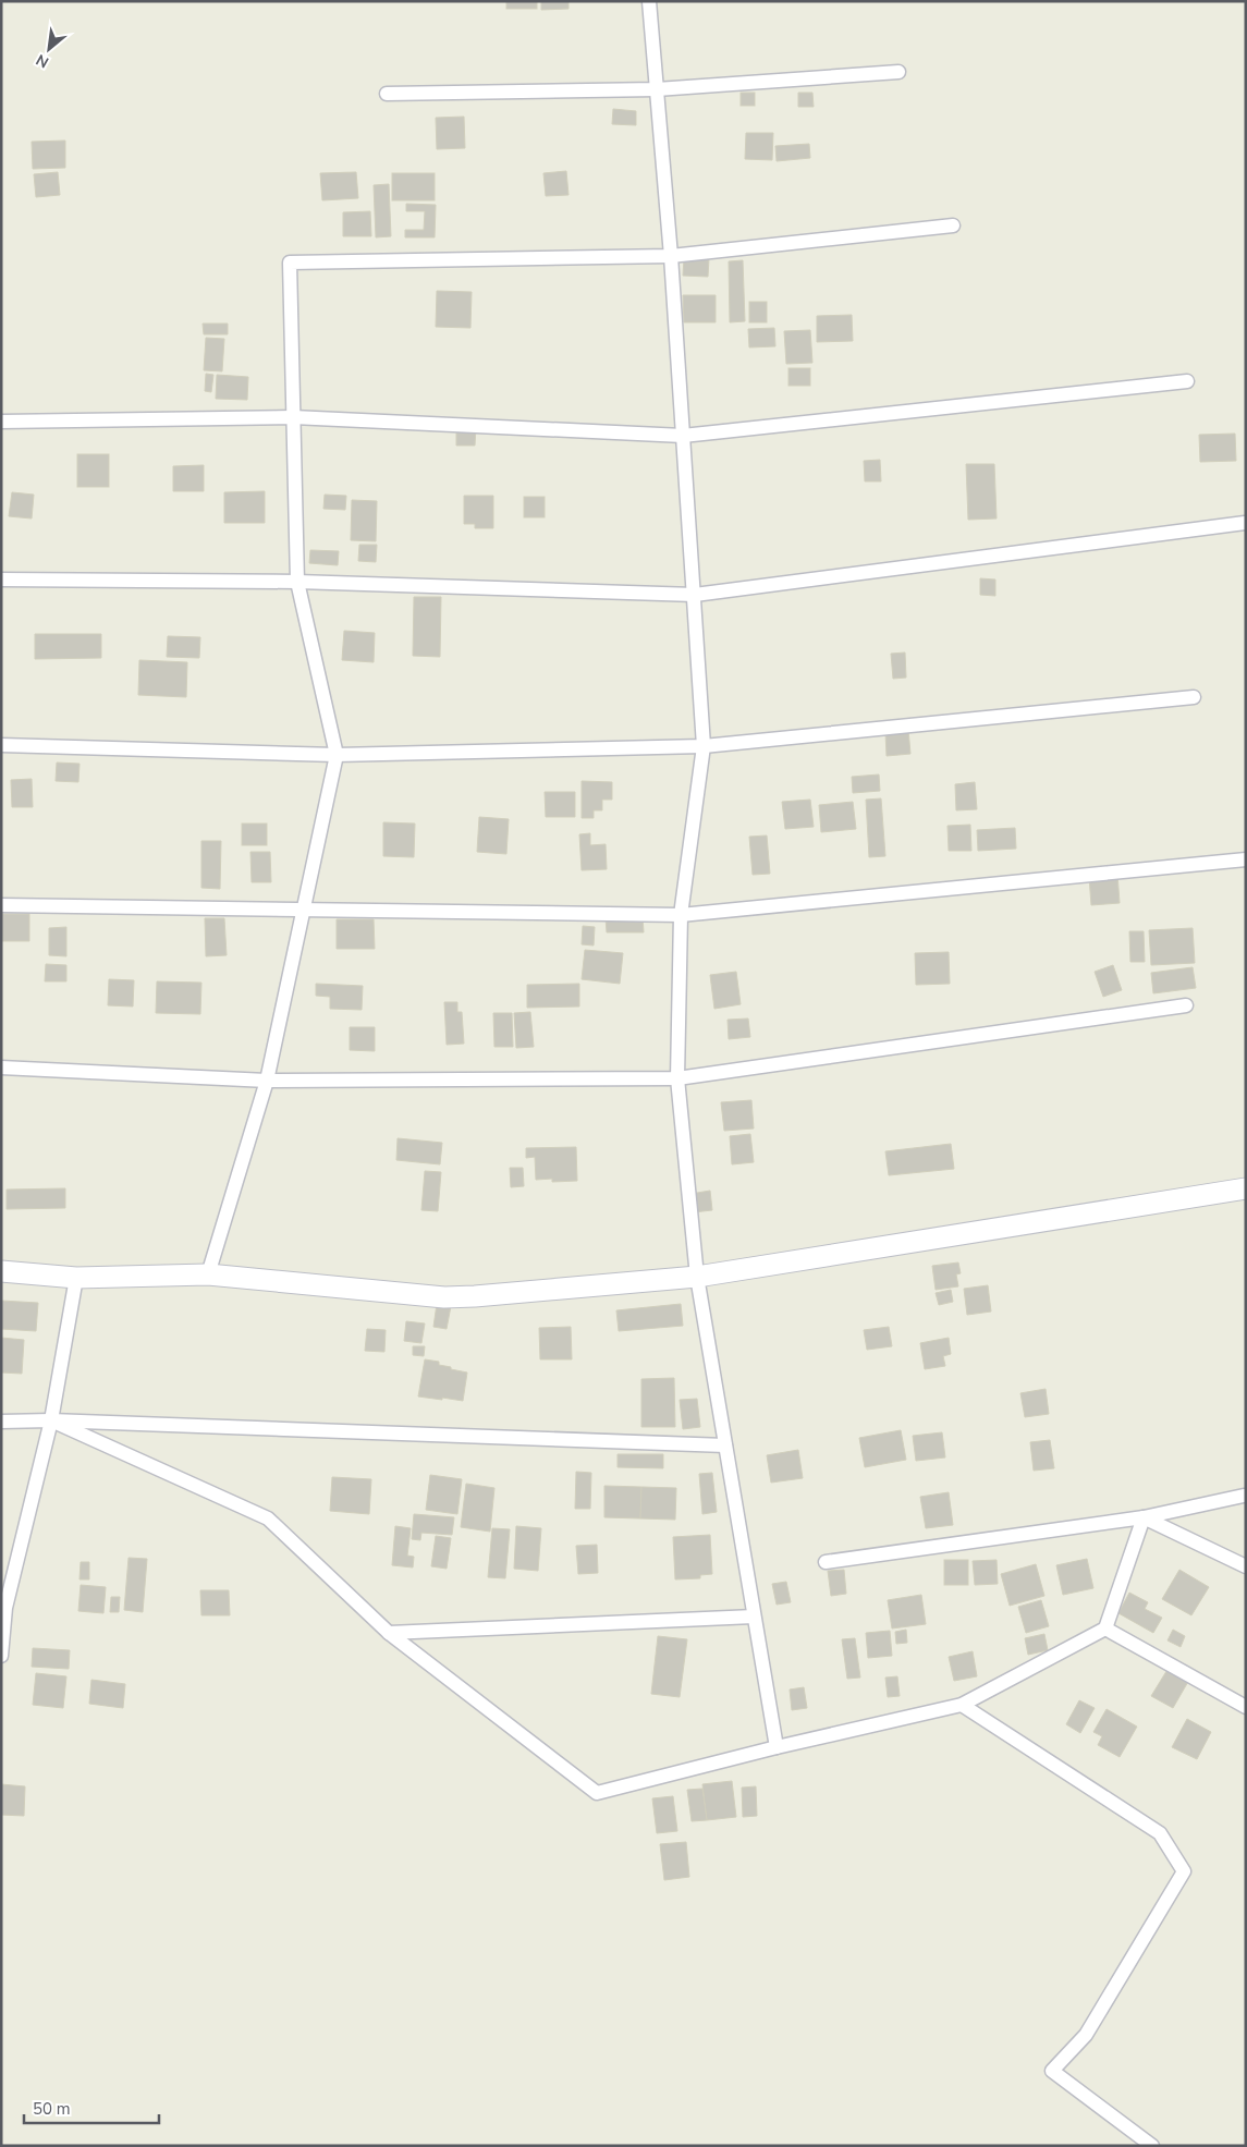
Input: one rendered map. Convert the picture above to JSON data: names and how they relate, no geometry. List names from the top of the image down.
{
  "scale_bar": "50 m",
  "north": "bottom left"
}
